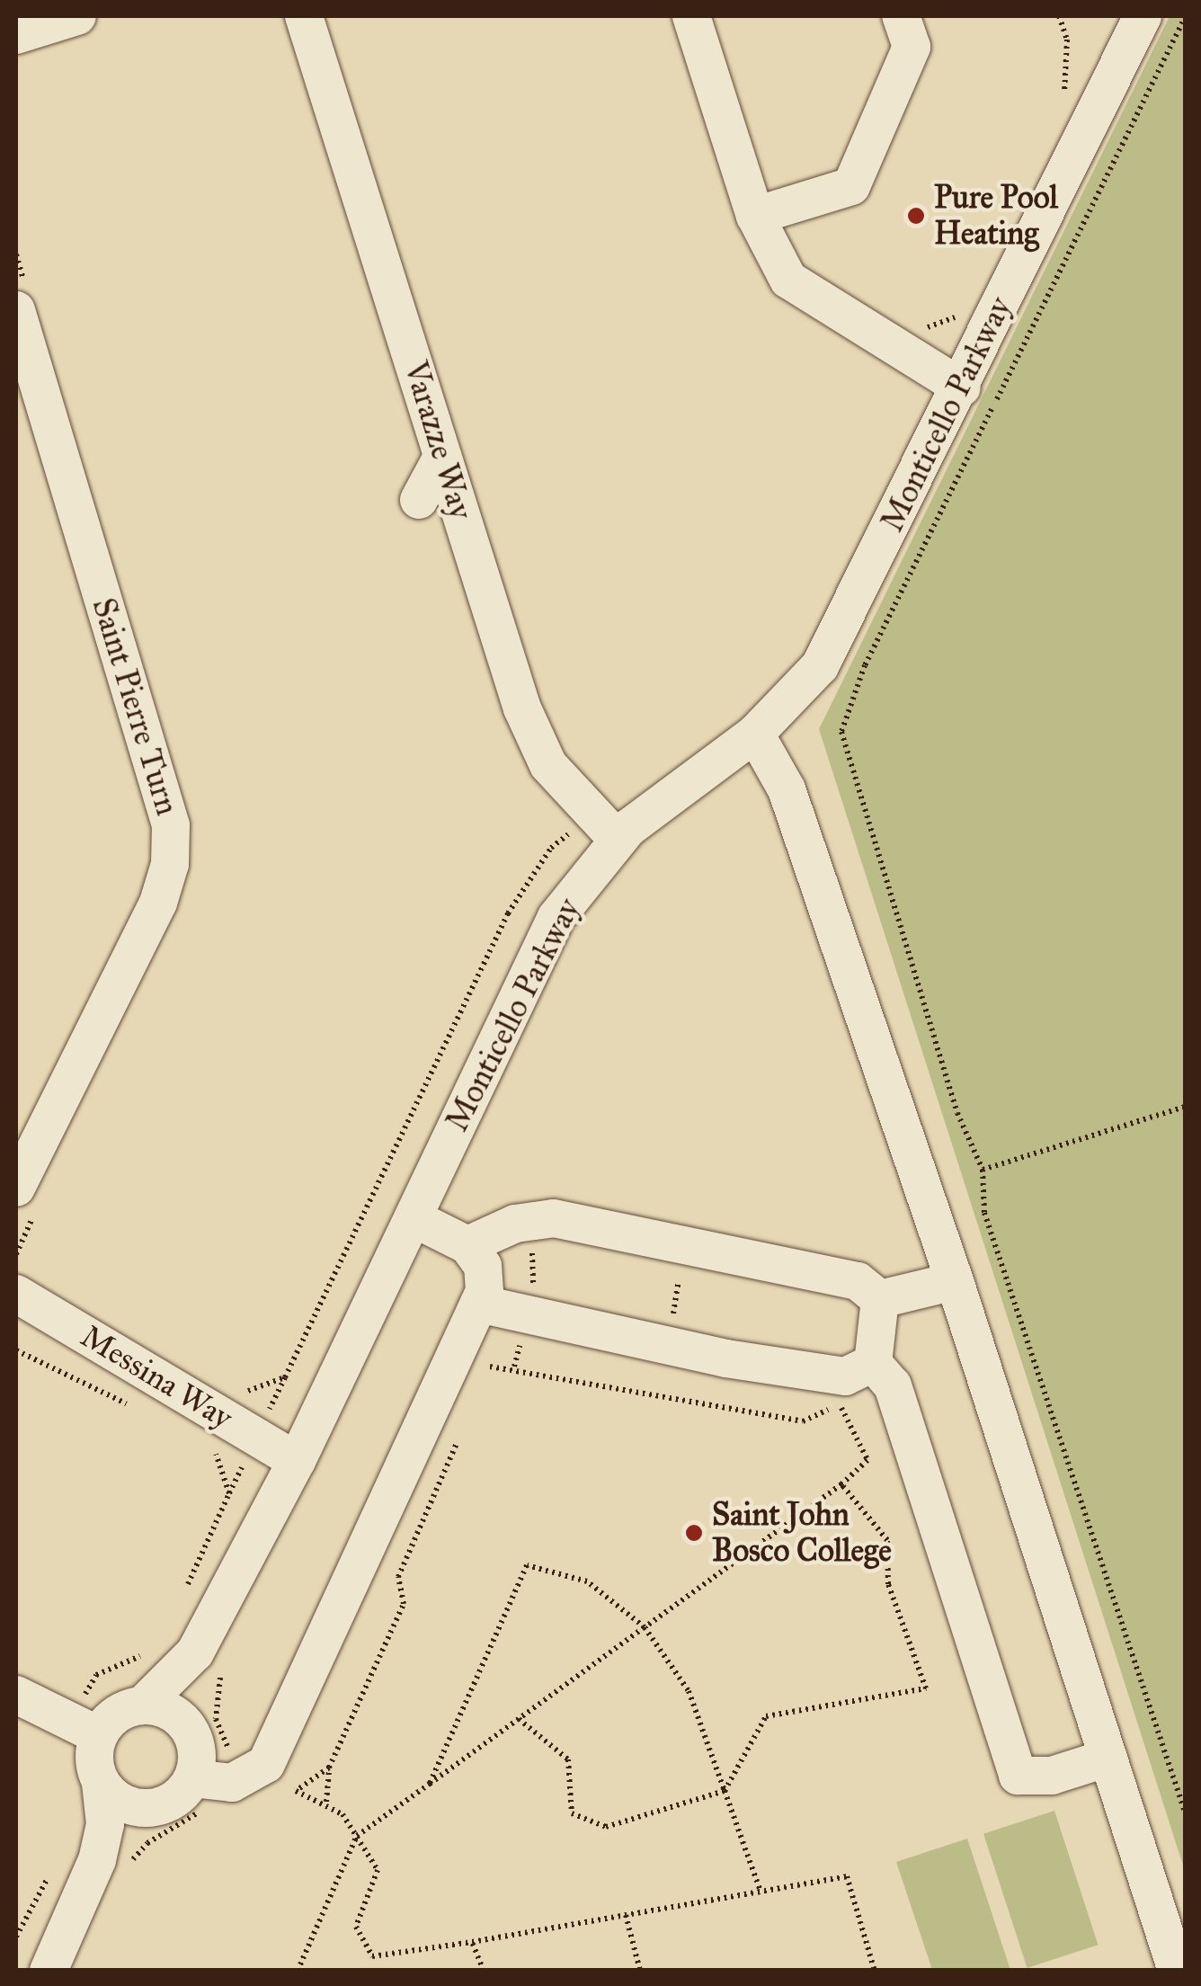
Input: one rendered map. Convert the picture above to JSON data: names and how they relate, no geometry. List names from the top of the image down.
{
  "streets": {
    "street": [
      "Monticello Parkway",
      "Varazze Way",
      "Saint Pierre Turn",
      "Messina Way"
    ]
  },
  "crossings": [
    ["Monticello Parkway", "Varazze Way"],
    ["Monticello Parkway", "Messina Way"]
  ],
  "places": ["Pure Pool Heating", "Saint John Bosco College"]
}
